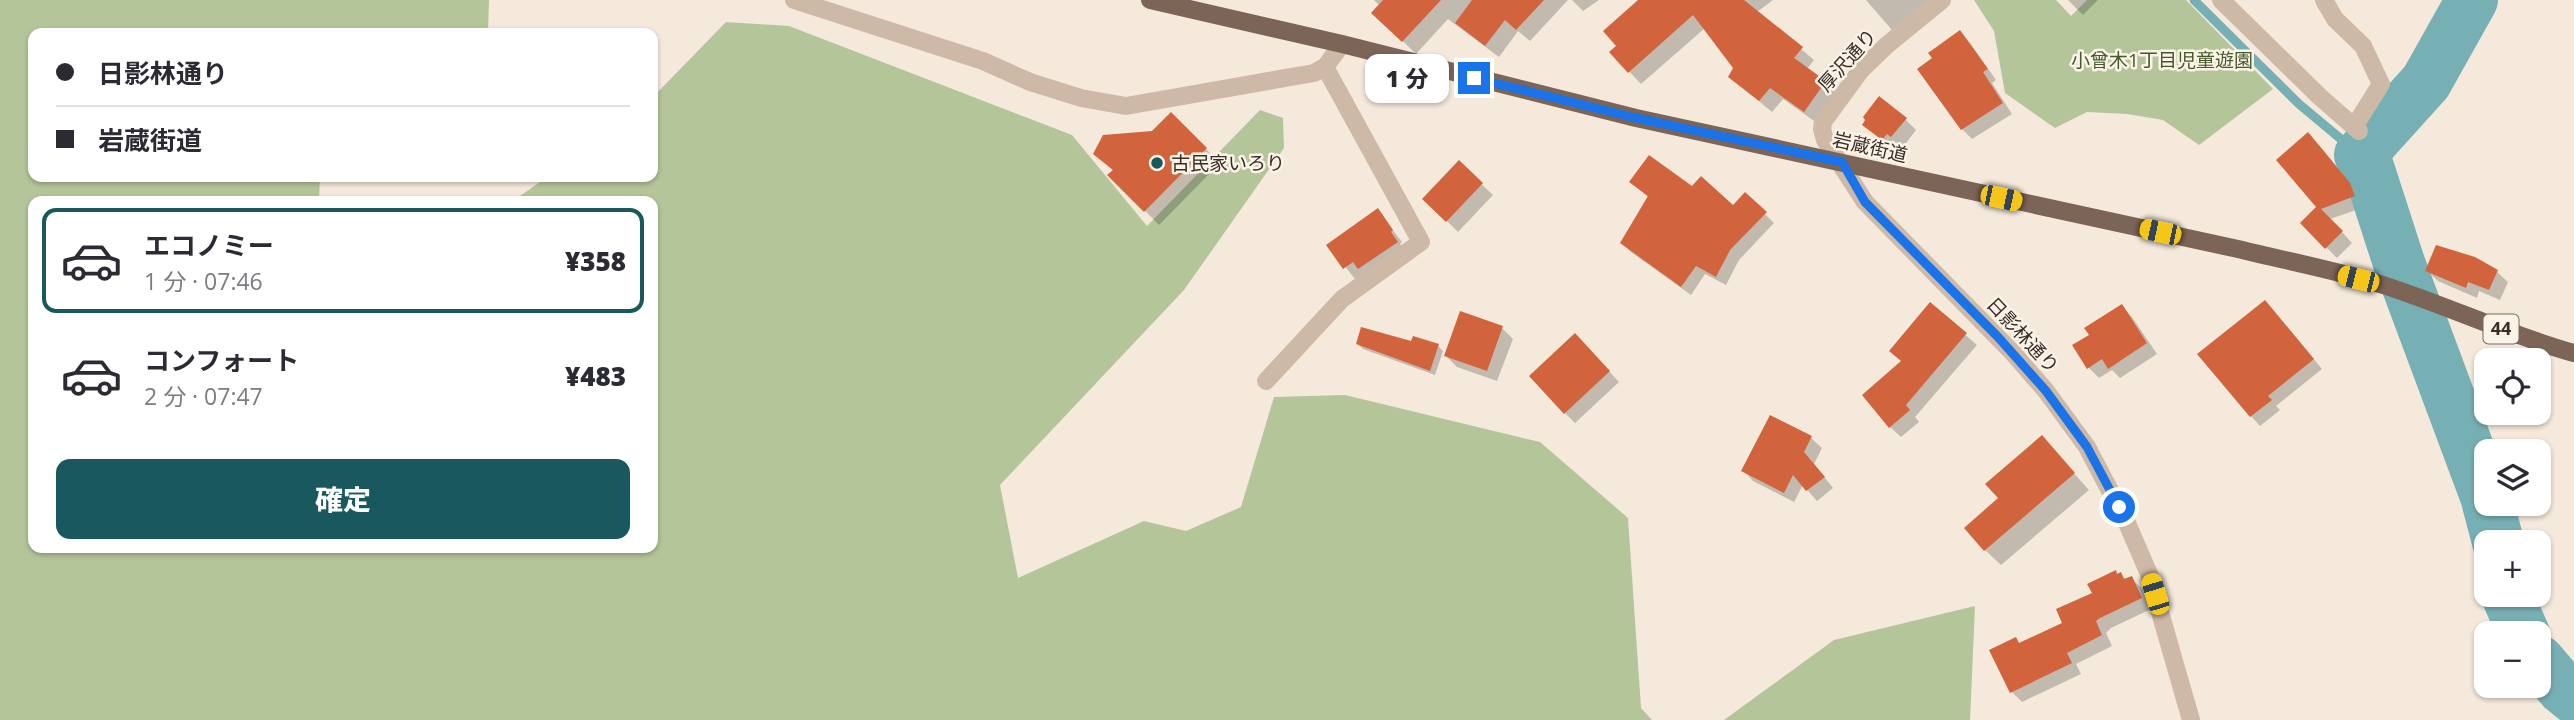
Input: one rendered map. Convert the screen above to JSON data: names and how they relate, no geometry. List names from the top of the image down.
{
  "streets": {
    "main road": ["岩蔵街道", "44"],
    "street": ["厚沢通り", "日影林通り"]
  },
  "crossings": [
    ["厚沢通り", "岩蔵街道"],
    ["厚沢通り", "日影林通り"],
    ["岩蔵街道", "日影林通り"]
  ],
  "parks": ["小曾木1丁目児童遊園"],
  "places": ["古民家いろり"],
  "page": {
    "banner": ["日影林通り", "岩蔵街道"],
    "bubble": "1 分",
    "list": [
      {
        "name": "エコノミー",
        "note": "1 分 · 07:46",
        "value": "¥358"
      },
      {
        "name": "コンフォート",
        "note": "2 分 · 07:47",
        "value": "¥483"
      }
    ],
    "map_buttons": ["+", "−"],
    "buttons": "確定"
  }
}
